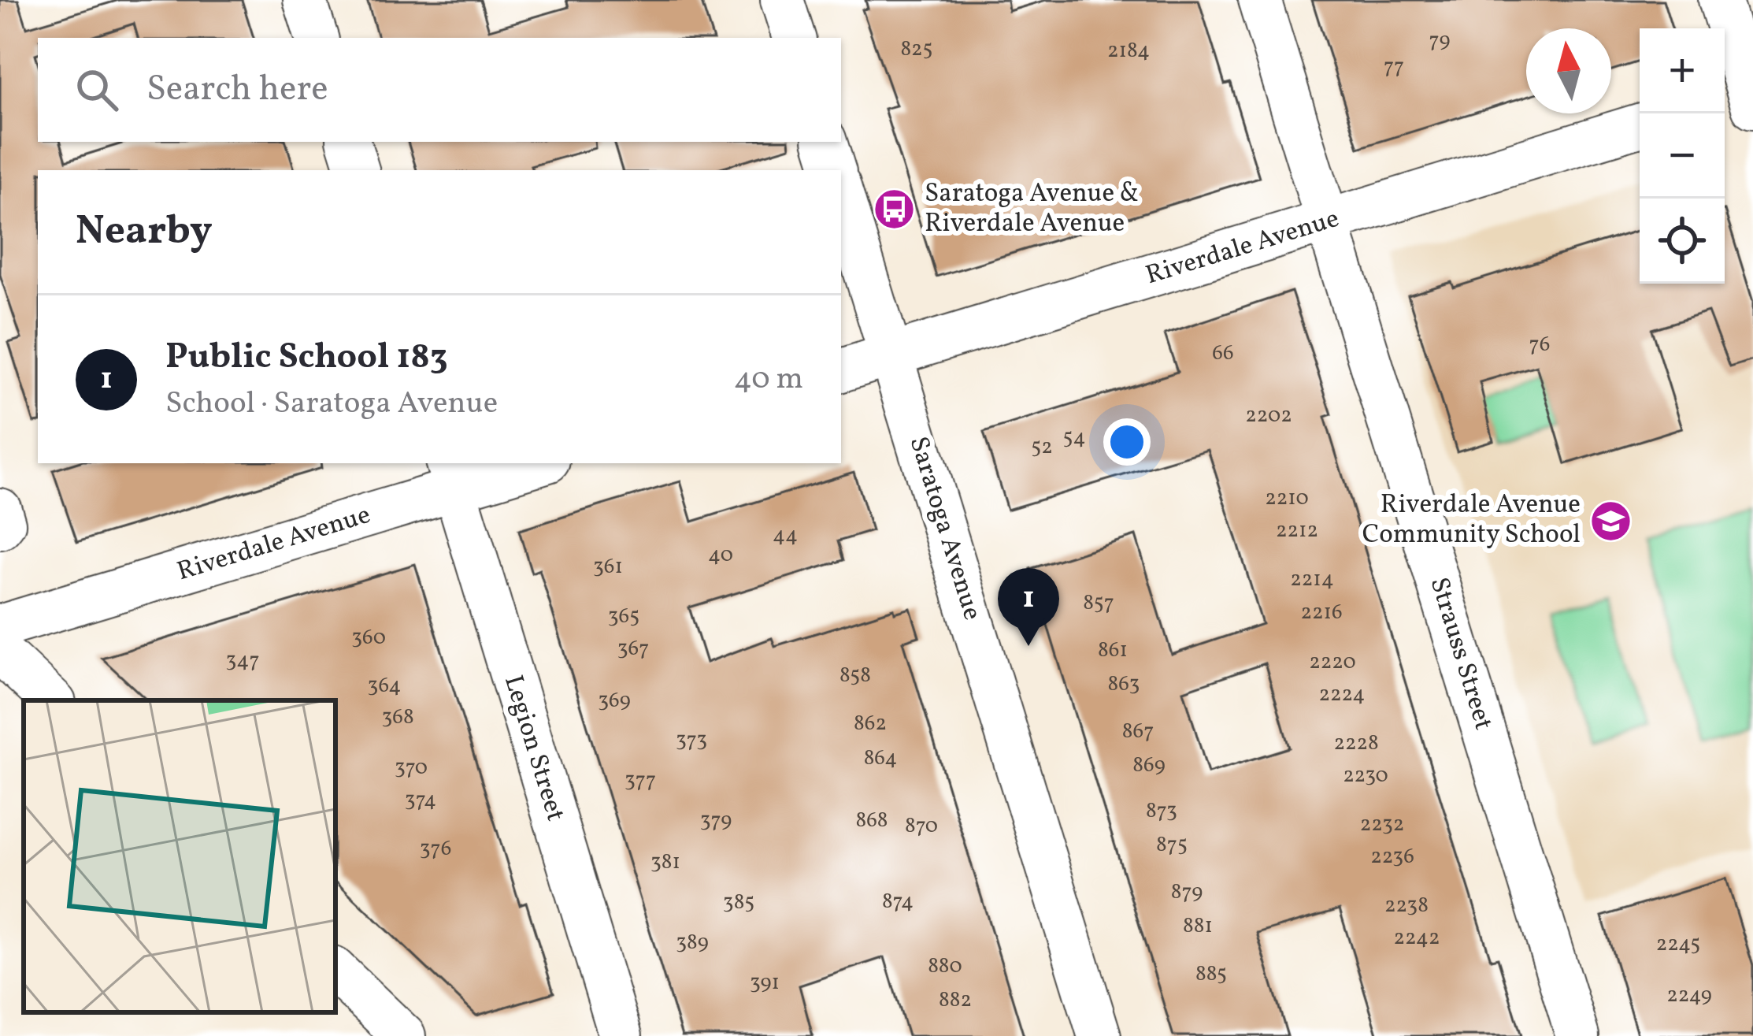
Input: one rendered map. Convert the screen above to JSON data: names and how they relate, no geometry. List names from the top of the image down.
{
  "streets": {
    "street": [
      "Riverdale Avenue",
      "Saratoga Avenue",
      "Strauss Street",
      "Legion Street"
    ]
  },
  "crossings": [
    ["Riverdale Avenue", "Saratoga Avenue"],
    ["Riverdale Avenue", "Strauss Street"],
    ["Riverdale Avenue", "Legion Street"]
  ],
  "places": {
    "bus stop": ["Saratoga Avenue & Riverdale Avenue"],
    "school or university": ["Riverdale Avenue Community School"]
  },
  "house_numbers": [
    "79",
    "825",
    "2184",
    "77",
    "76",
    "66",
    "2202",
    "54",
    "52",
    "2210",
    "2212",
    "44",
    "40",
    "361",
    "2214",
    "857",
    "2216",
    "365",
    "360",
    "367",
    "861",
    "347",
    "2220",
    "858",
    "863",
    "364",
    "2224",
    "369",
    "368",
    "862",
    "867",
    "373",
    "2228",
    "864",
    "869",
    "370",
    "2230",
    "377",
    "374",
    "873",
    "379",
    "868",
    "2232",
    "870",
    "875",
    "376",
    "2236",
    "381",
    "879",
    "874",
    "385",
    "2238",
    "881",
    "2242",
    "389",
    "2245",
    "880",
    "885",
    "391",
    "2249",
    "882"
  ],
  "north": "top",
  "page": {
    "map_buttons": ["+", "−"],
    "search": "Search here",
    "heading": "Nearby",
    "list": [
      {
        "mark": "1",
        "name": "Public School 183",
        "note": "School · Saratoga Avenue",
        "value": "40 m"
      }
    ],
    "pins": "1"
  }
}
